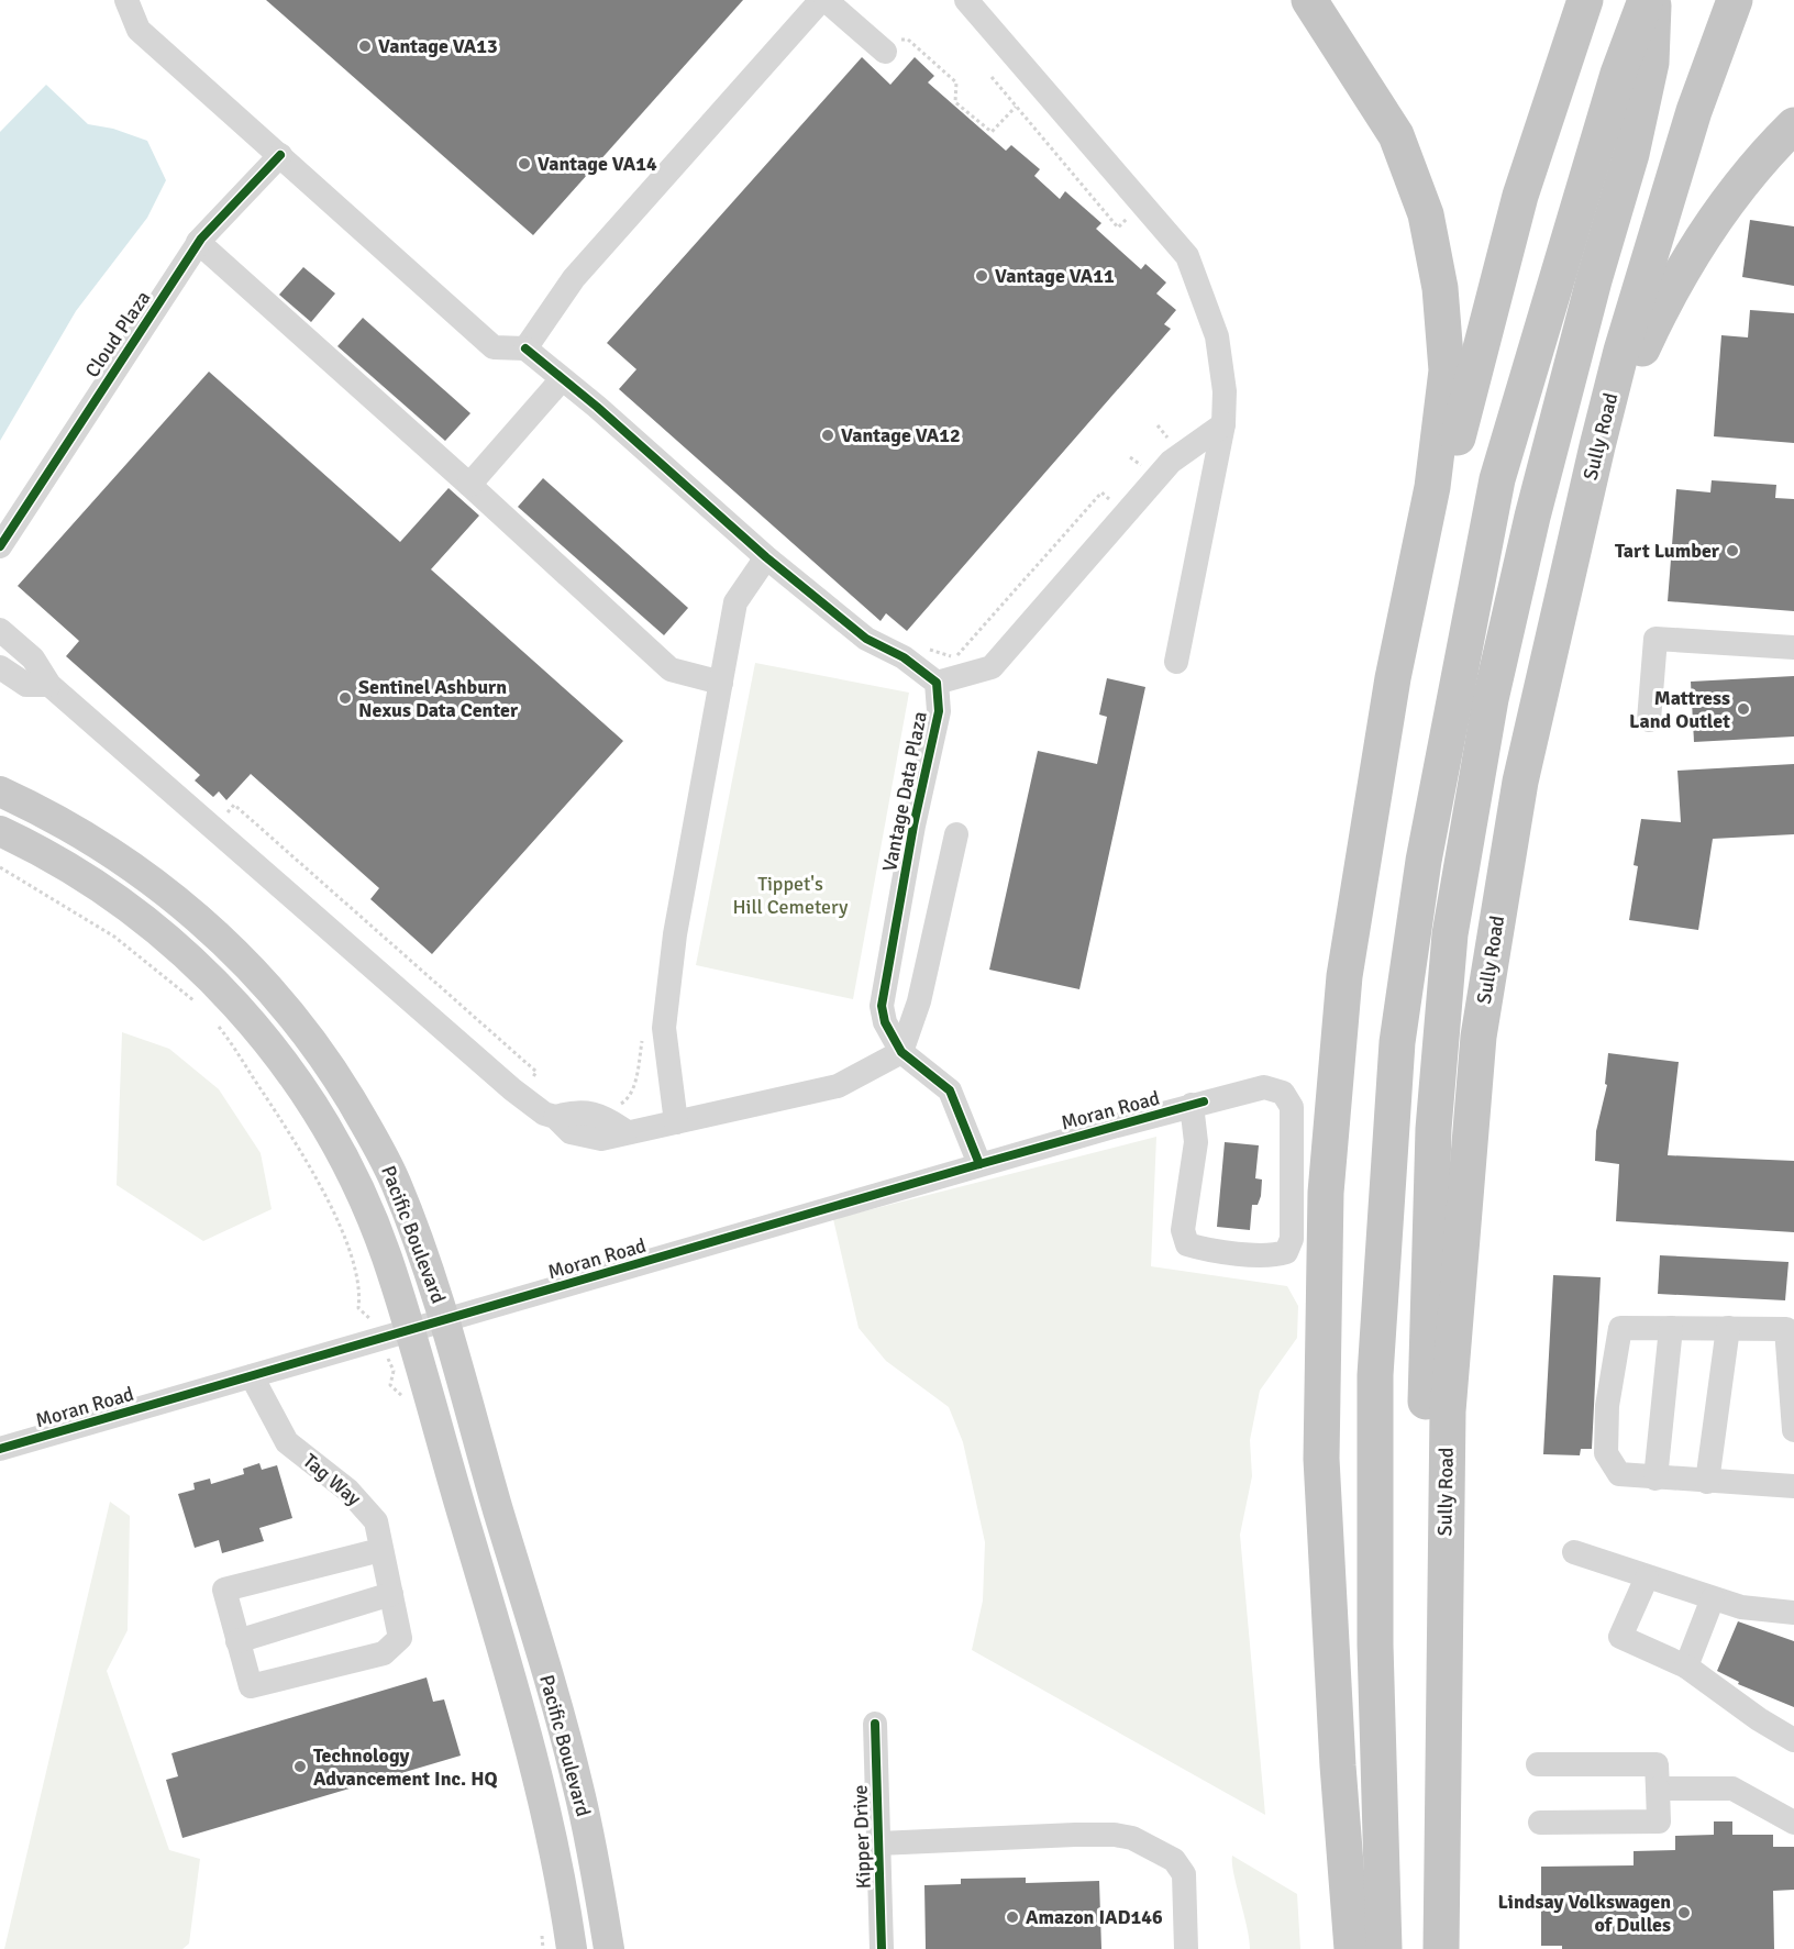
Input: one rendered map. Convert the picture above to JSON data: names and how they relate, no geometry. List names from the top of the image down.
{
  "streets": {
    "highway": ["Sully Road"],
    "main road": ["Pacific Boulevard"],
    "street": [
      "Cloud Plaza",
      "Vantage Data Plaza",
      "Moran Road",
      "Tag Way",
      "Kipper Drive"
    ]
  },
  "crossings": [
    ["Vantage Data Plaza", "Moran Road"],
    ["Moran Road", "Pacific Boulevard"],
    ["Moran Road", "Tag Way"]
  ],
  "parks": ["Tippet's Hill Cemetery"],
  "places": [
    "Vantage VA13",
    "Vantage VA14",
    "Vantage VA11",
    "Vantage VA12",
    "Tart Lumber",
    "Sentinel Ashburn Nexus Data Center",
    "Mattress Land Outlet",
    "Technology Advancement Inc. HQ",
    "Lindsay Volkswagen of Dulles",
    "Amazon IAD146"
  ]
}
